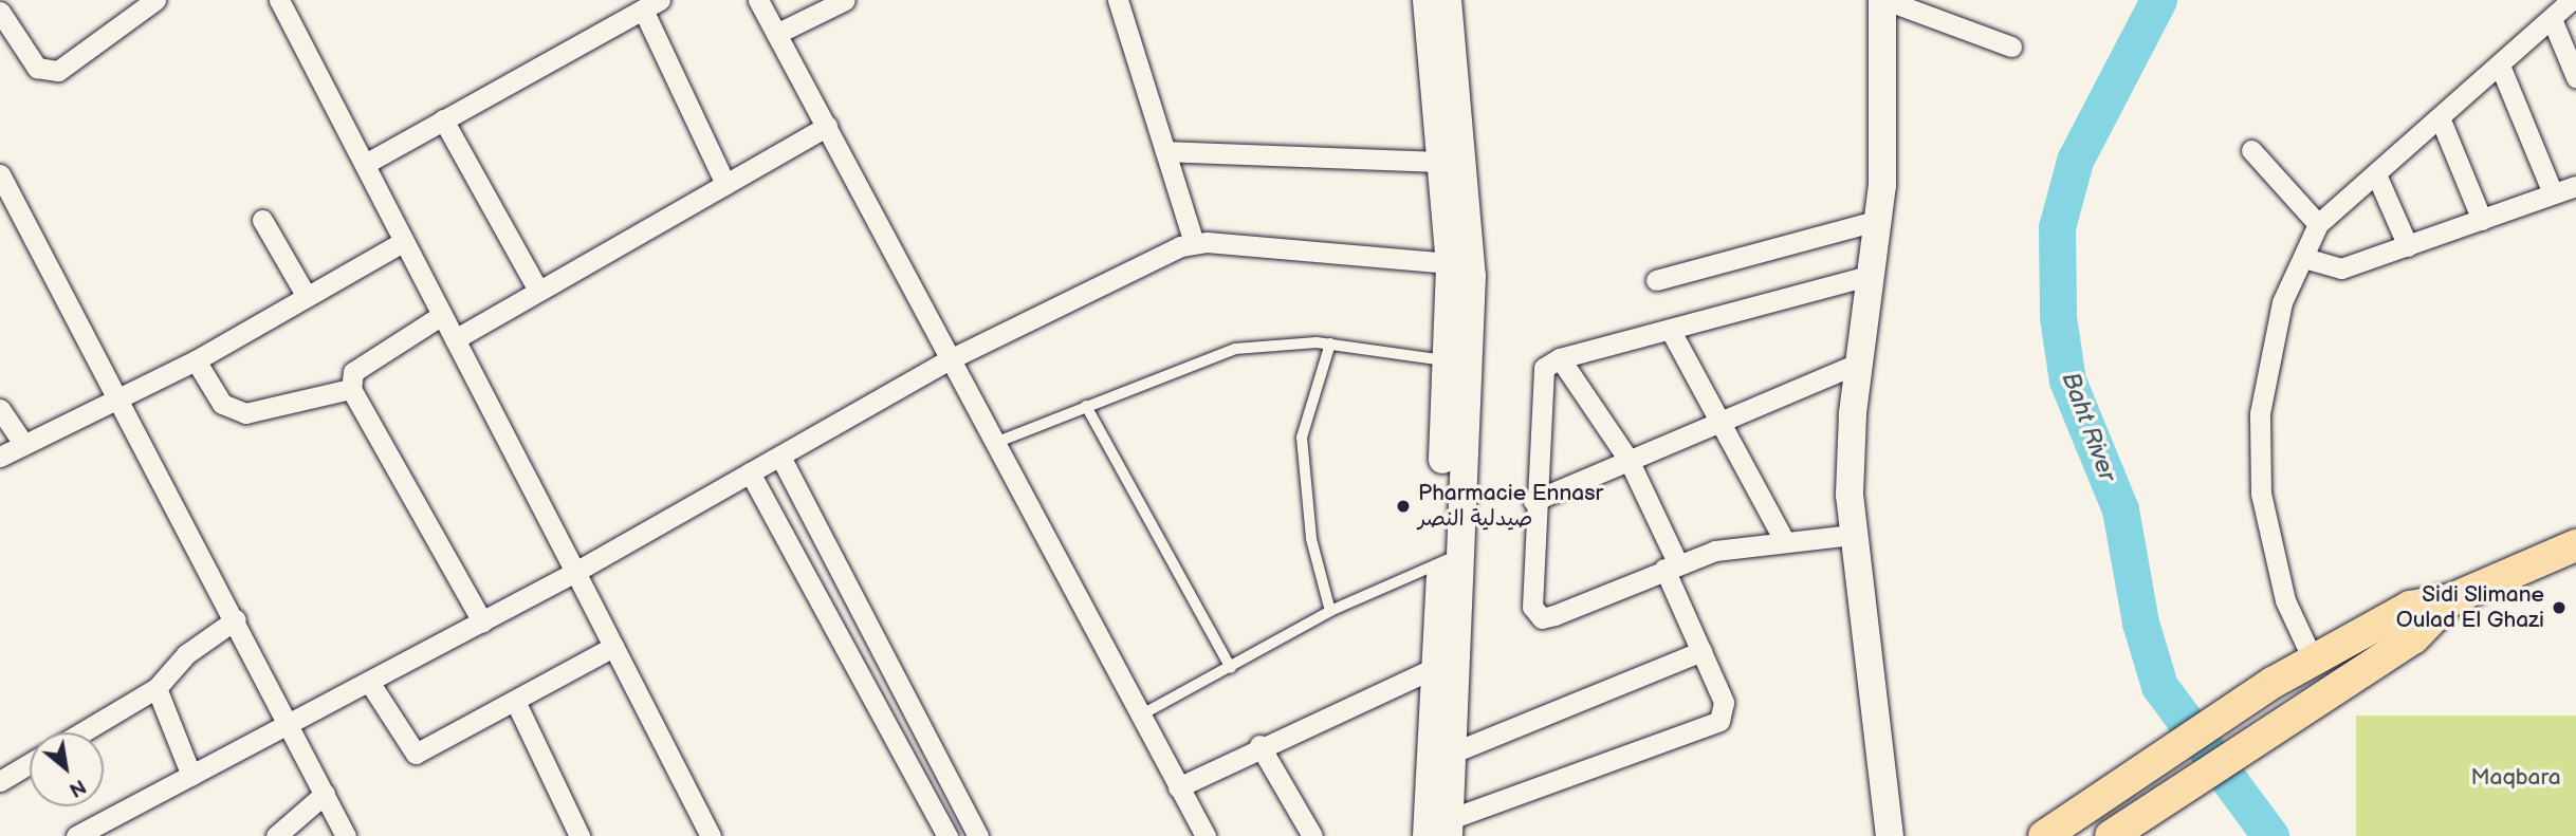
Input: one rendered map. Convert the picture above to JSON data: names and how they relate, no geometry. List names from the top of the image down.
{
  "water": ["Baht River"],
  "parks": ["Maqbara"],
  "places": ["Pharmacie Ennasr صيدلية النصر", "Sidi Slimane Oulad El Ghazi"],
  "north": "bottom right"
}
